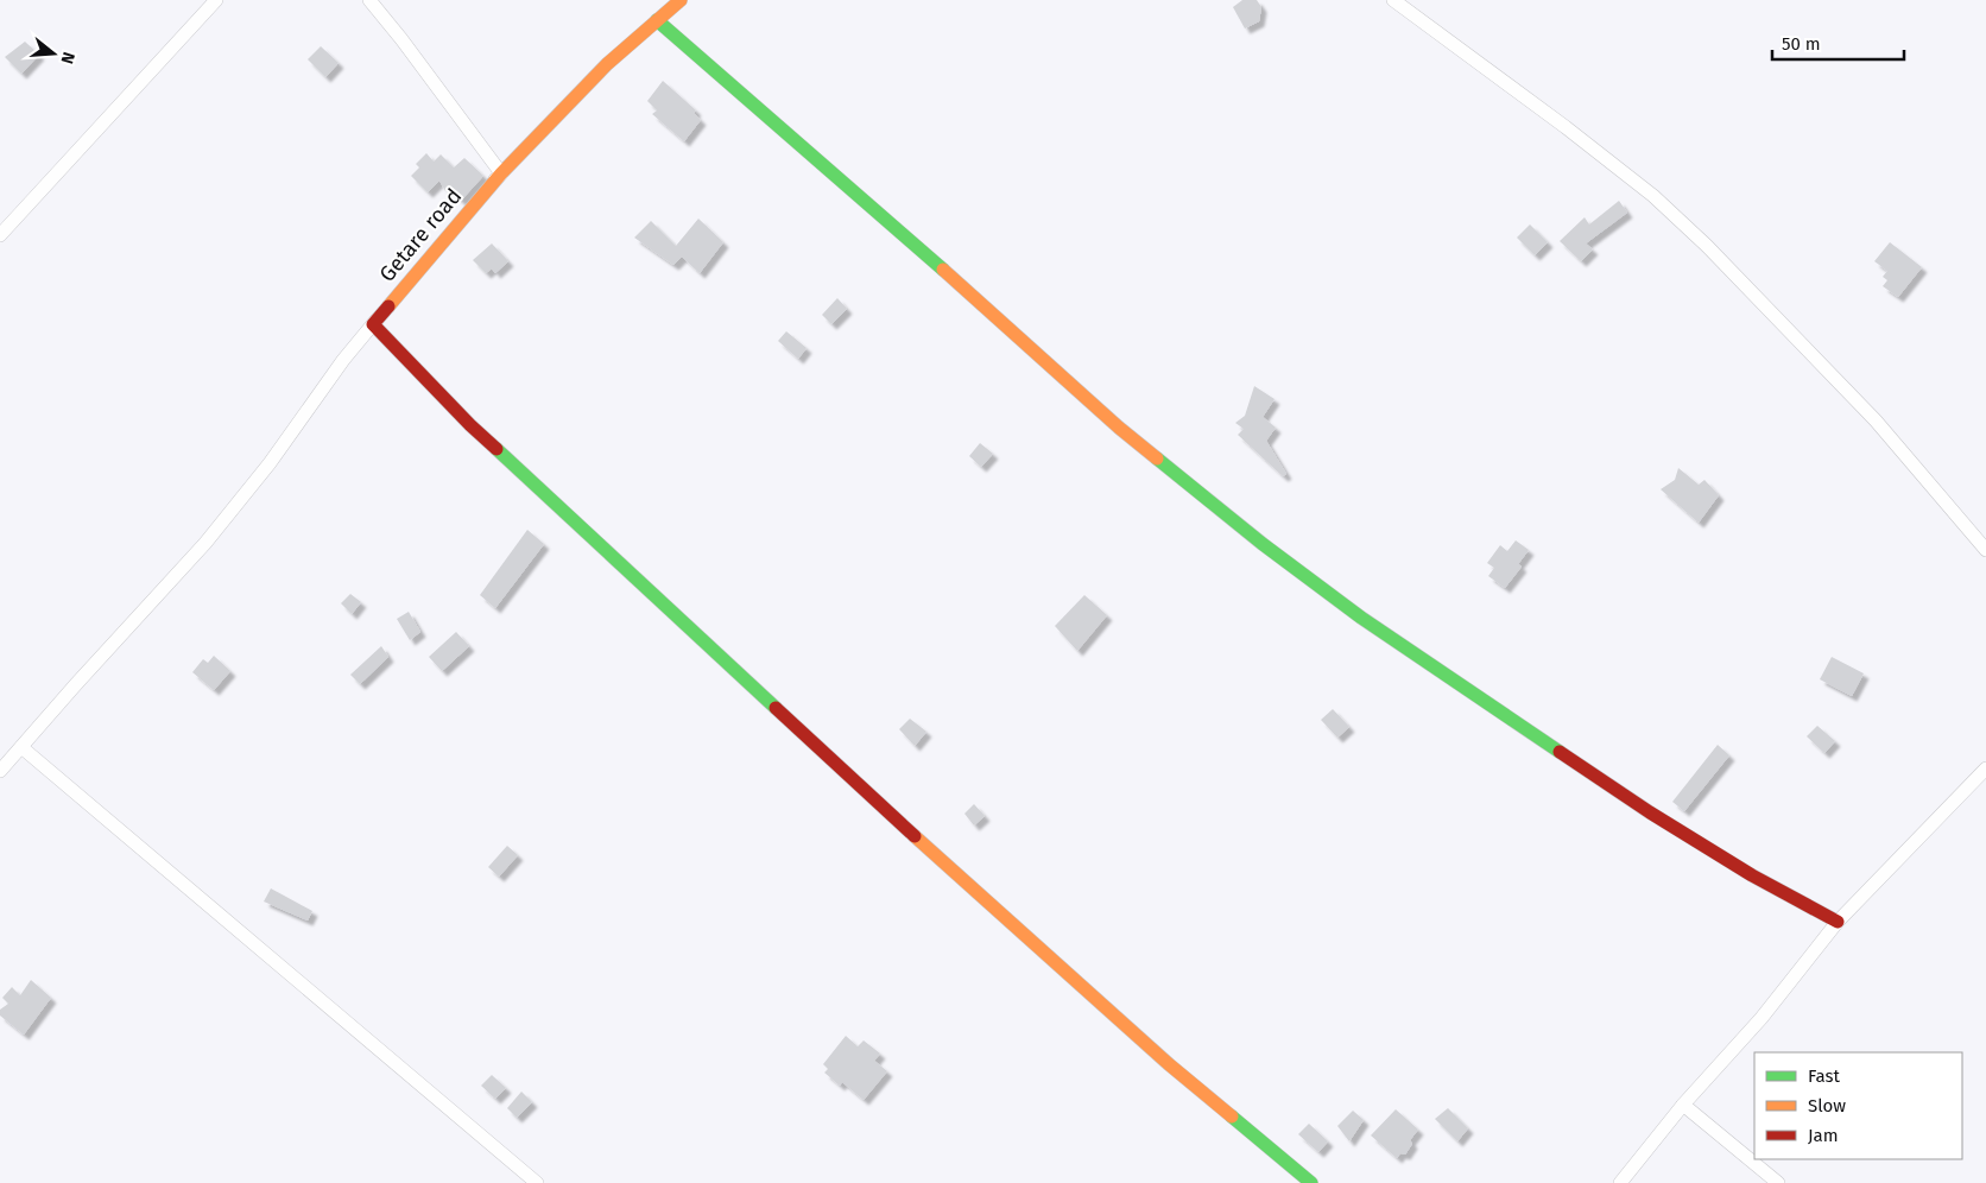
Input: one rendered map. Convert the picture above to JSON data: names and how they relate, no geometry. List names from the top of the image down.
{
  "streets": {
    "street": ["Getare road"]
  },
  "legend": ["Fast", "Slow", "Jam"],
  "scale_bar": "50 m",
  "north": "right"
}
